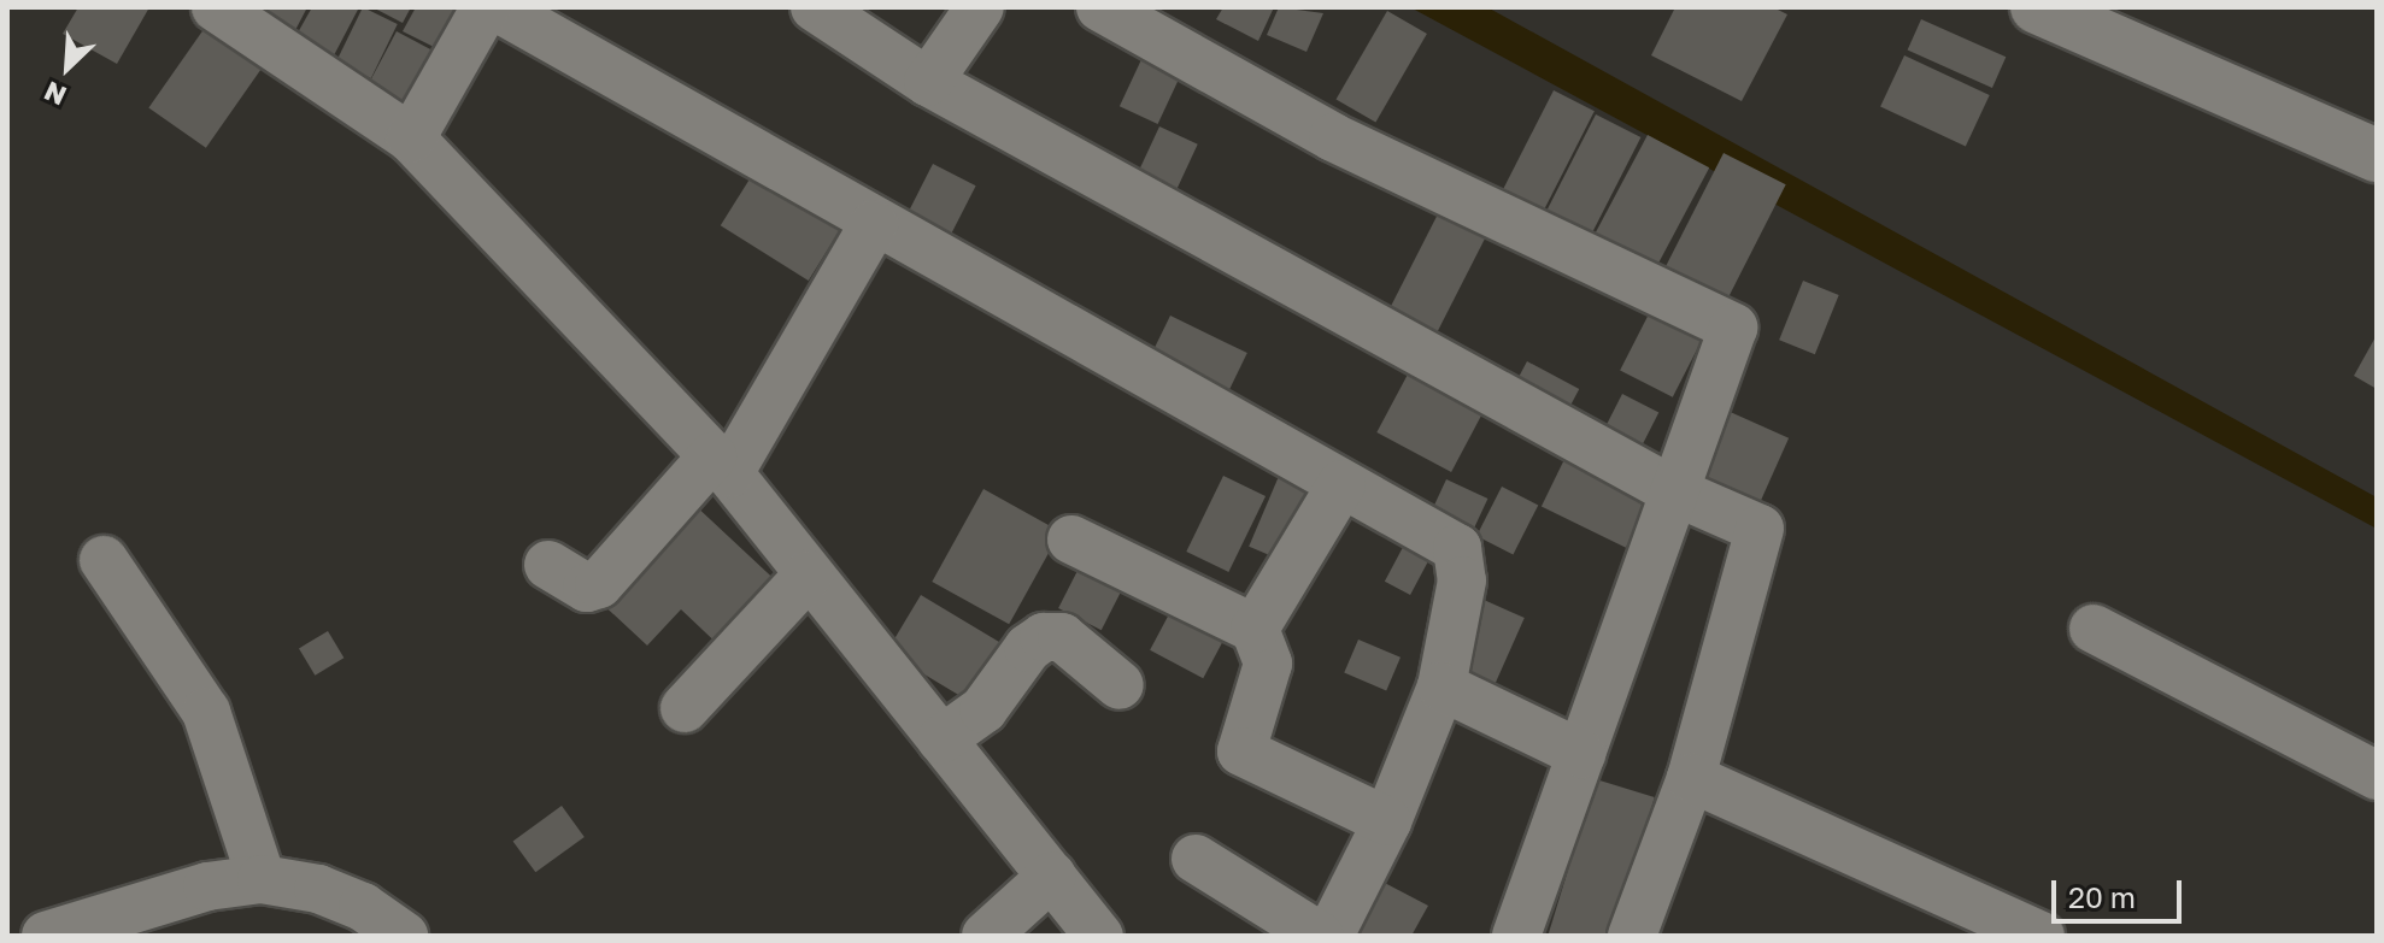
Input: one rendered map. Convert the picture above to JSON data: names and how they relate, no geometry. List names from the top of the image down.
{
  "scale_bar": "20 m",
  "north": "bottom left"
}
